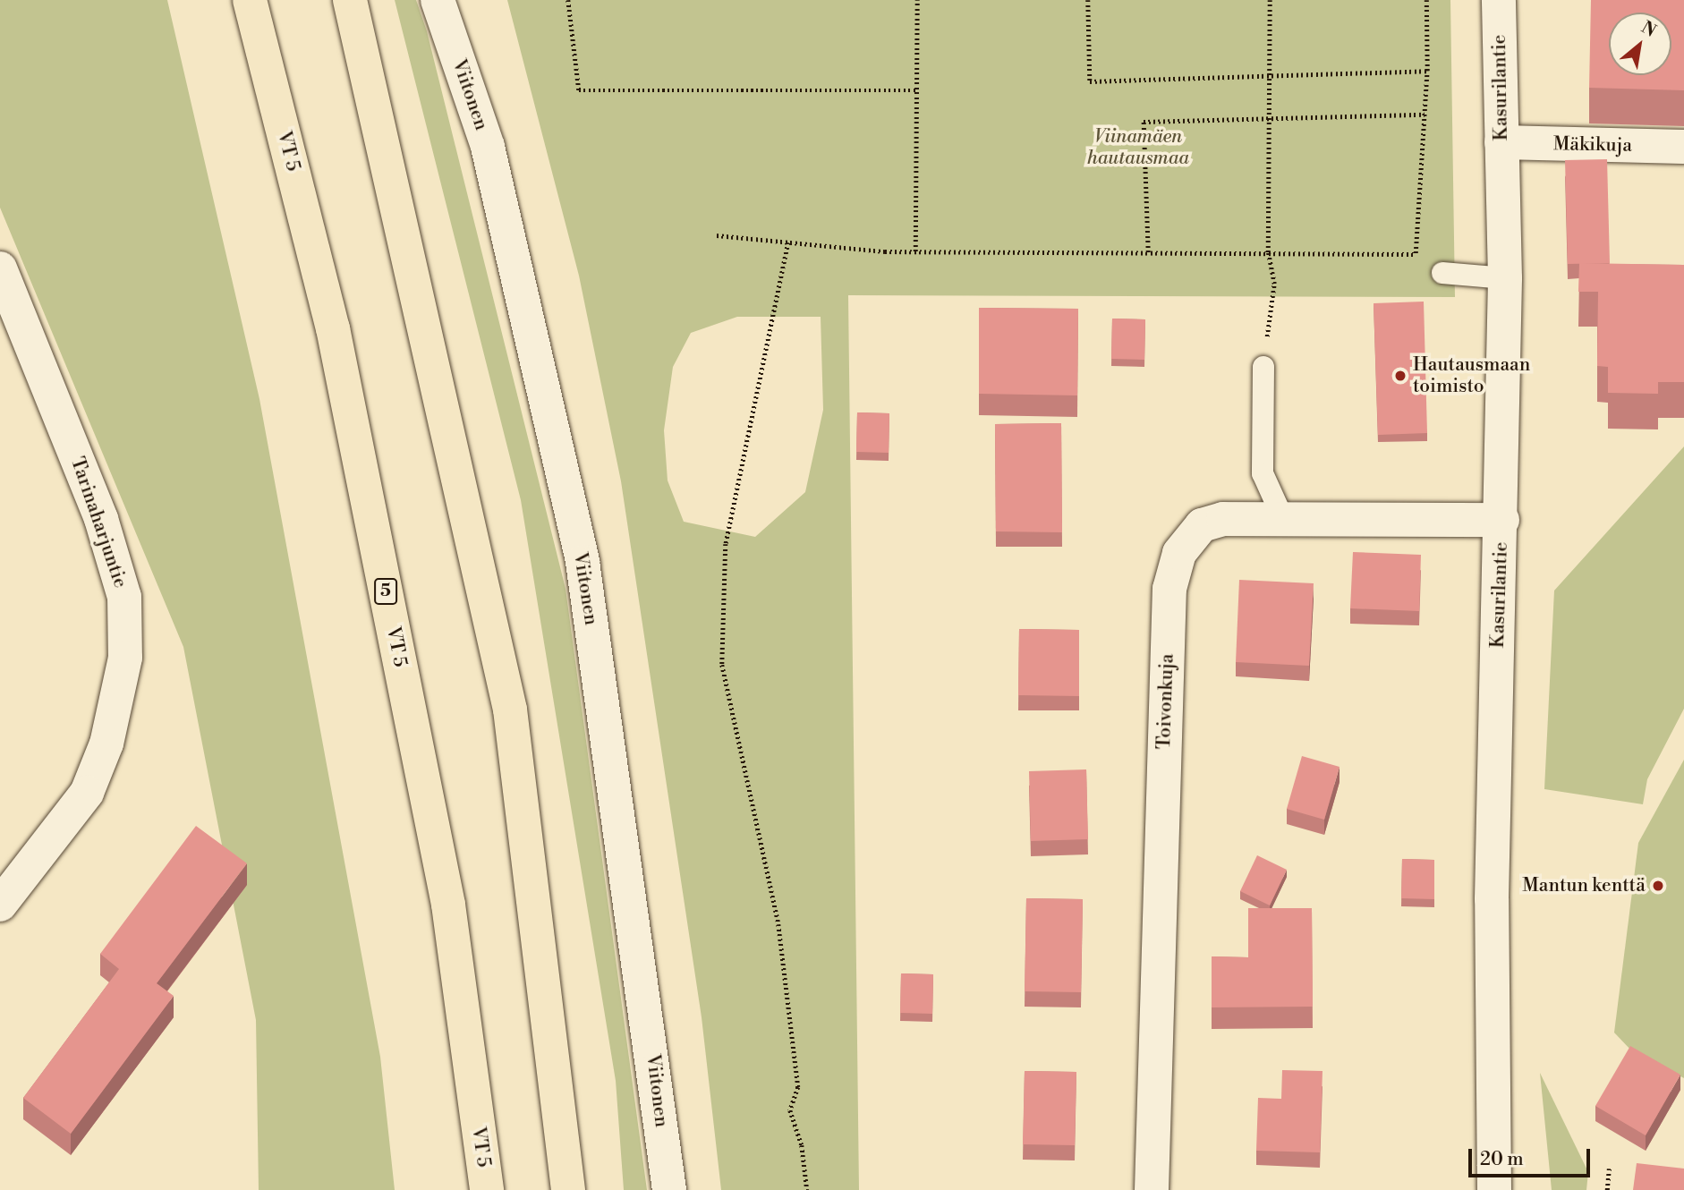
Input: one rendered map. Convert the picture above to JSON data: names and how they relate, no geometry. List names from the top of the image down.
{
  "streets": {
    "highway": ["VT 5", "5"],
    "street": [
      "Kasurilantie",
      "Viitonen",
      "Mäkikuja",
      "Tarinaharjuntie",
      "Toivonkuja"
    ]
  },
  "crossings": [
    ["Kasurilantie", "Mäkikuja"],
    ["Kasurilantie", "Toivonkuja"]
  ],
  "parks": ["Viinamäen hautausmaa"],
  "places": ["Hautausmaan toimisto", "Mantun kenttä"],
  "scale_bar": "20 m",
  "north": "top right"
}
